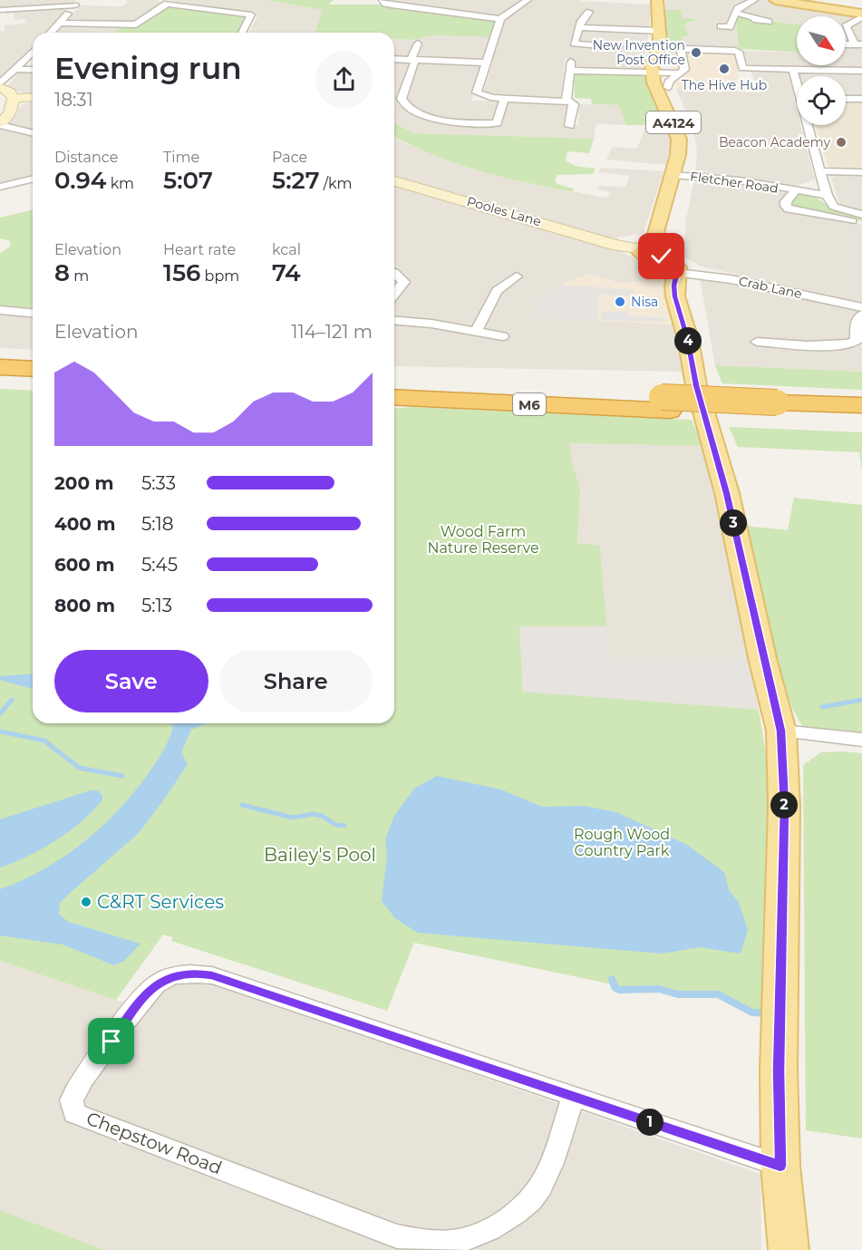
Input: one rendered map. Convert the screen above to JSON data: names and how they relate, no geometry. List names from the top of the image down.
{
  "streets": {
    "highway": ["M6"],
    "main road": ["A4124"],
    "street": [
      "Fletcher Road",
      "Pooles Lane",
      "Crab Lane",
      "Chepstow Road"
    ]
  },
  "crossings": [
    ["A4124", "Fletcher Road"],
    ["A4124", "Pooles Lane"]
  ],
  "parks": ["Wood Farm Nature Reserve", "Rough Wood Country Park", "Bailey's Pool"],
  "places": [
    "New Invention Post Office",
    "The Hive Hub",
    "Beacon Academy",
    "Nisa",
    "C&RT Services"
  ],
  "north": "bottom right",
  "page": {
    "heading": ["Evening run", "18:31"],
    "stats": [
      ["Distance", "0.94 km"],
      ["Time", "5:07"],
      ["Pace", "5:27 /km"],
      ["Elevation", "8 m"],
      ["Heart rate", "156 bpm"],
      ["kcal", "74"]
    ],
    "chart": ["Elevation", "114–121 m"],
    "pins": [
      "4",
      "3",
      "2",
      "1"
    ],
    "list": [
      {
        "name": "200 m",
        "note": "5:33"
      },
      {
        "name": "400 m",
        "note": "5:18"
      },
      {
        "name": "600 m",
        "note": "5:45"
      },
      {
        "name": "800 m",
        "note": "5:13"
      }
    ],
    "buttons": ["Save", "Share"]
  }
}
